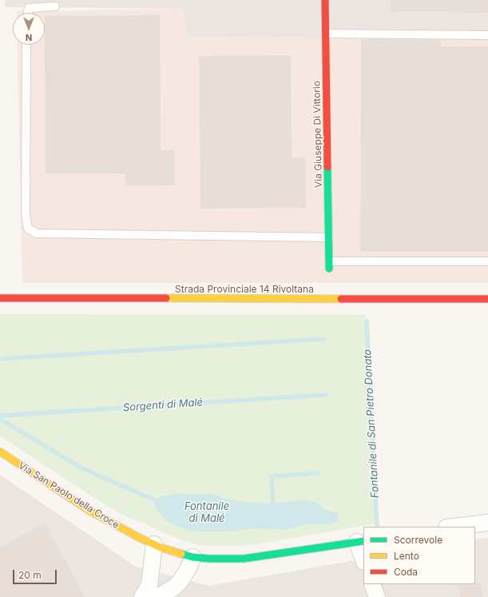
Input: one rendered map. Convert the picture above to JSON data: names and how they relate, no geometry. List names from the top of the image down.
{
  "streets": {
    "street": ["Via Giuseppe Di Vittorio", "Strada Provinciale 14 Rivoltana", "Via San Paolo della Croce"]
  },
  "water": ["Sorgenti di Malé", "Fontanile di San Pietro Donato", "Fontanile di Malé"],
  "legend": ["Scorrevole", "Lento", "Coda"],
  "scale_bar": "20 m",
  "north": "bottom"
}
